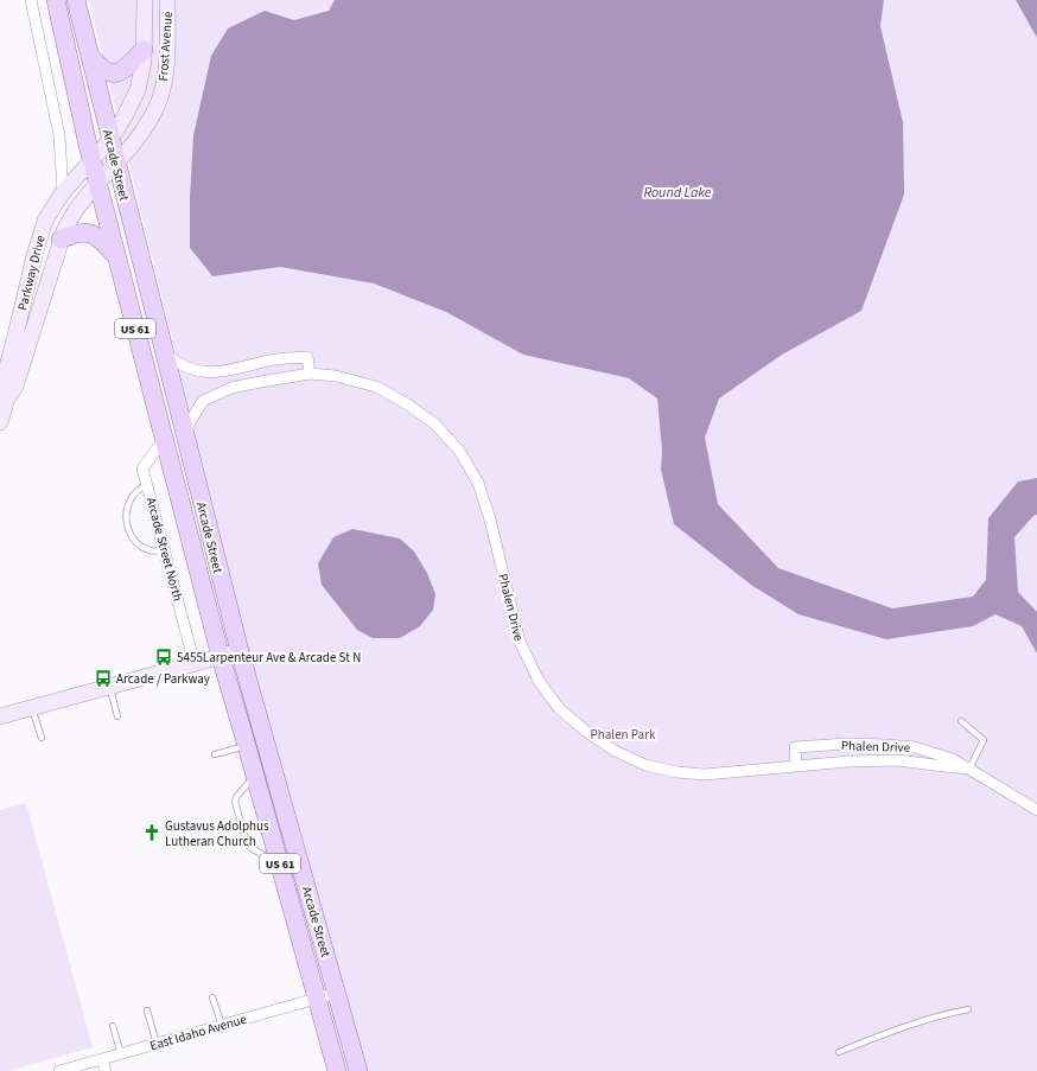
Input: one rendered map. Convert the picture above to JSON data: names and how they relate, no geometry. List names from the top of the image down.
{
  "streets": {
    "main road": ["Arcade Street", "US 61"],
    "street": [
      "Frost Avenue",
      "Parkway Drive",
      "Arcade Street North",
      "Phalen Drive",
      "East Idaho Avenue"
    ]
  },
  "crossings": [
    ["Frost Avenue", "Arcade Street"],
    ["Frost Avenue", "Parkway Drive"],
    ["Arcade Street", "Parkway Drive"],
    ["Arcade Street", "Arcade Street North"],
    ["Arcade Street", "Phalen Drive"],
    ["Arcade Street", "East Idaho Avenue"]
  ],
  "water": ["Round Lake"],
  "parks": ["Phalen Park"],
  "places": {
    "bus stop": ["5455Larpenteur Ave & Arcade St N", "Arcade / Parkway"],
    "church": ["Gustavus Adolphus Lutheran Church"]
  }
}
